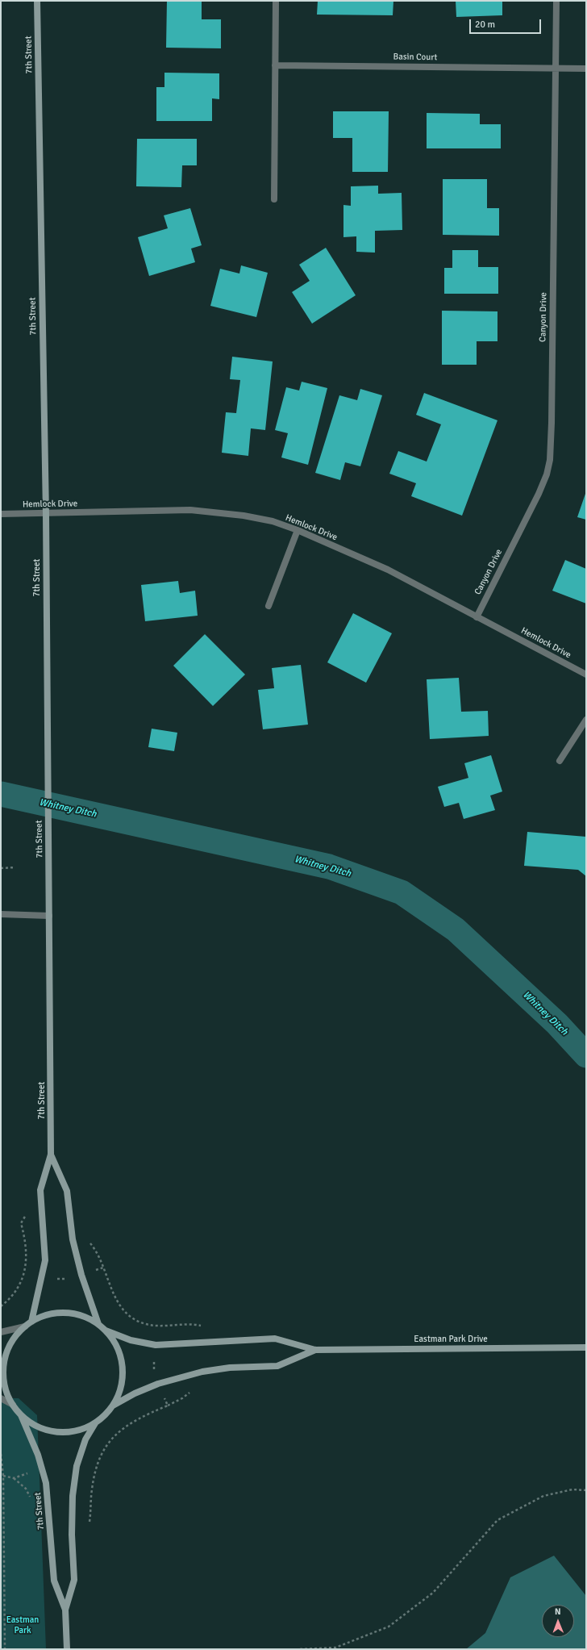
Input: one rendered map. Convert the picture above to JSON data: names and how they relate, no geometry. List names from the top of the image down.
{
  "streets": {
    "street": [
      "7th Street",
      "Basin Court",
      "Canyon Drive",
      "Hemlock Drive",
      "Eastman Park Drive"
    ]
  },
  "crossings": [
    ["7th Street", "Hemlock Drive"],
    ["Basin Court", "Canyon Drive"],
    ["Canyon Drive", "Hemlock Drive"]
  ],
  "water": ["Whitney Ditch"],
  "parks": ["Eastman Park"],
  "scale_bar": "20 m",
  "north": "top"
}
